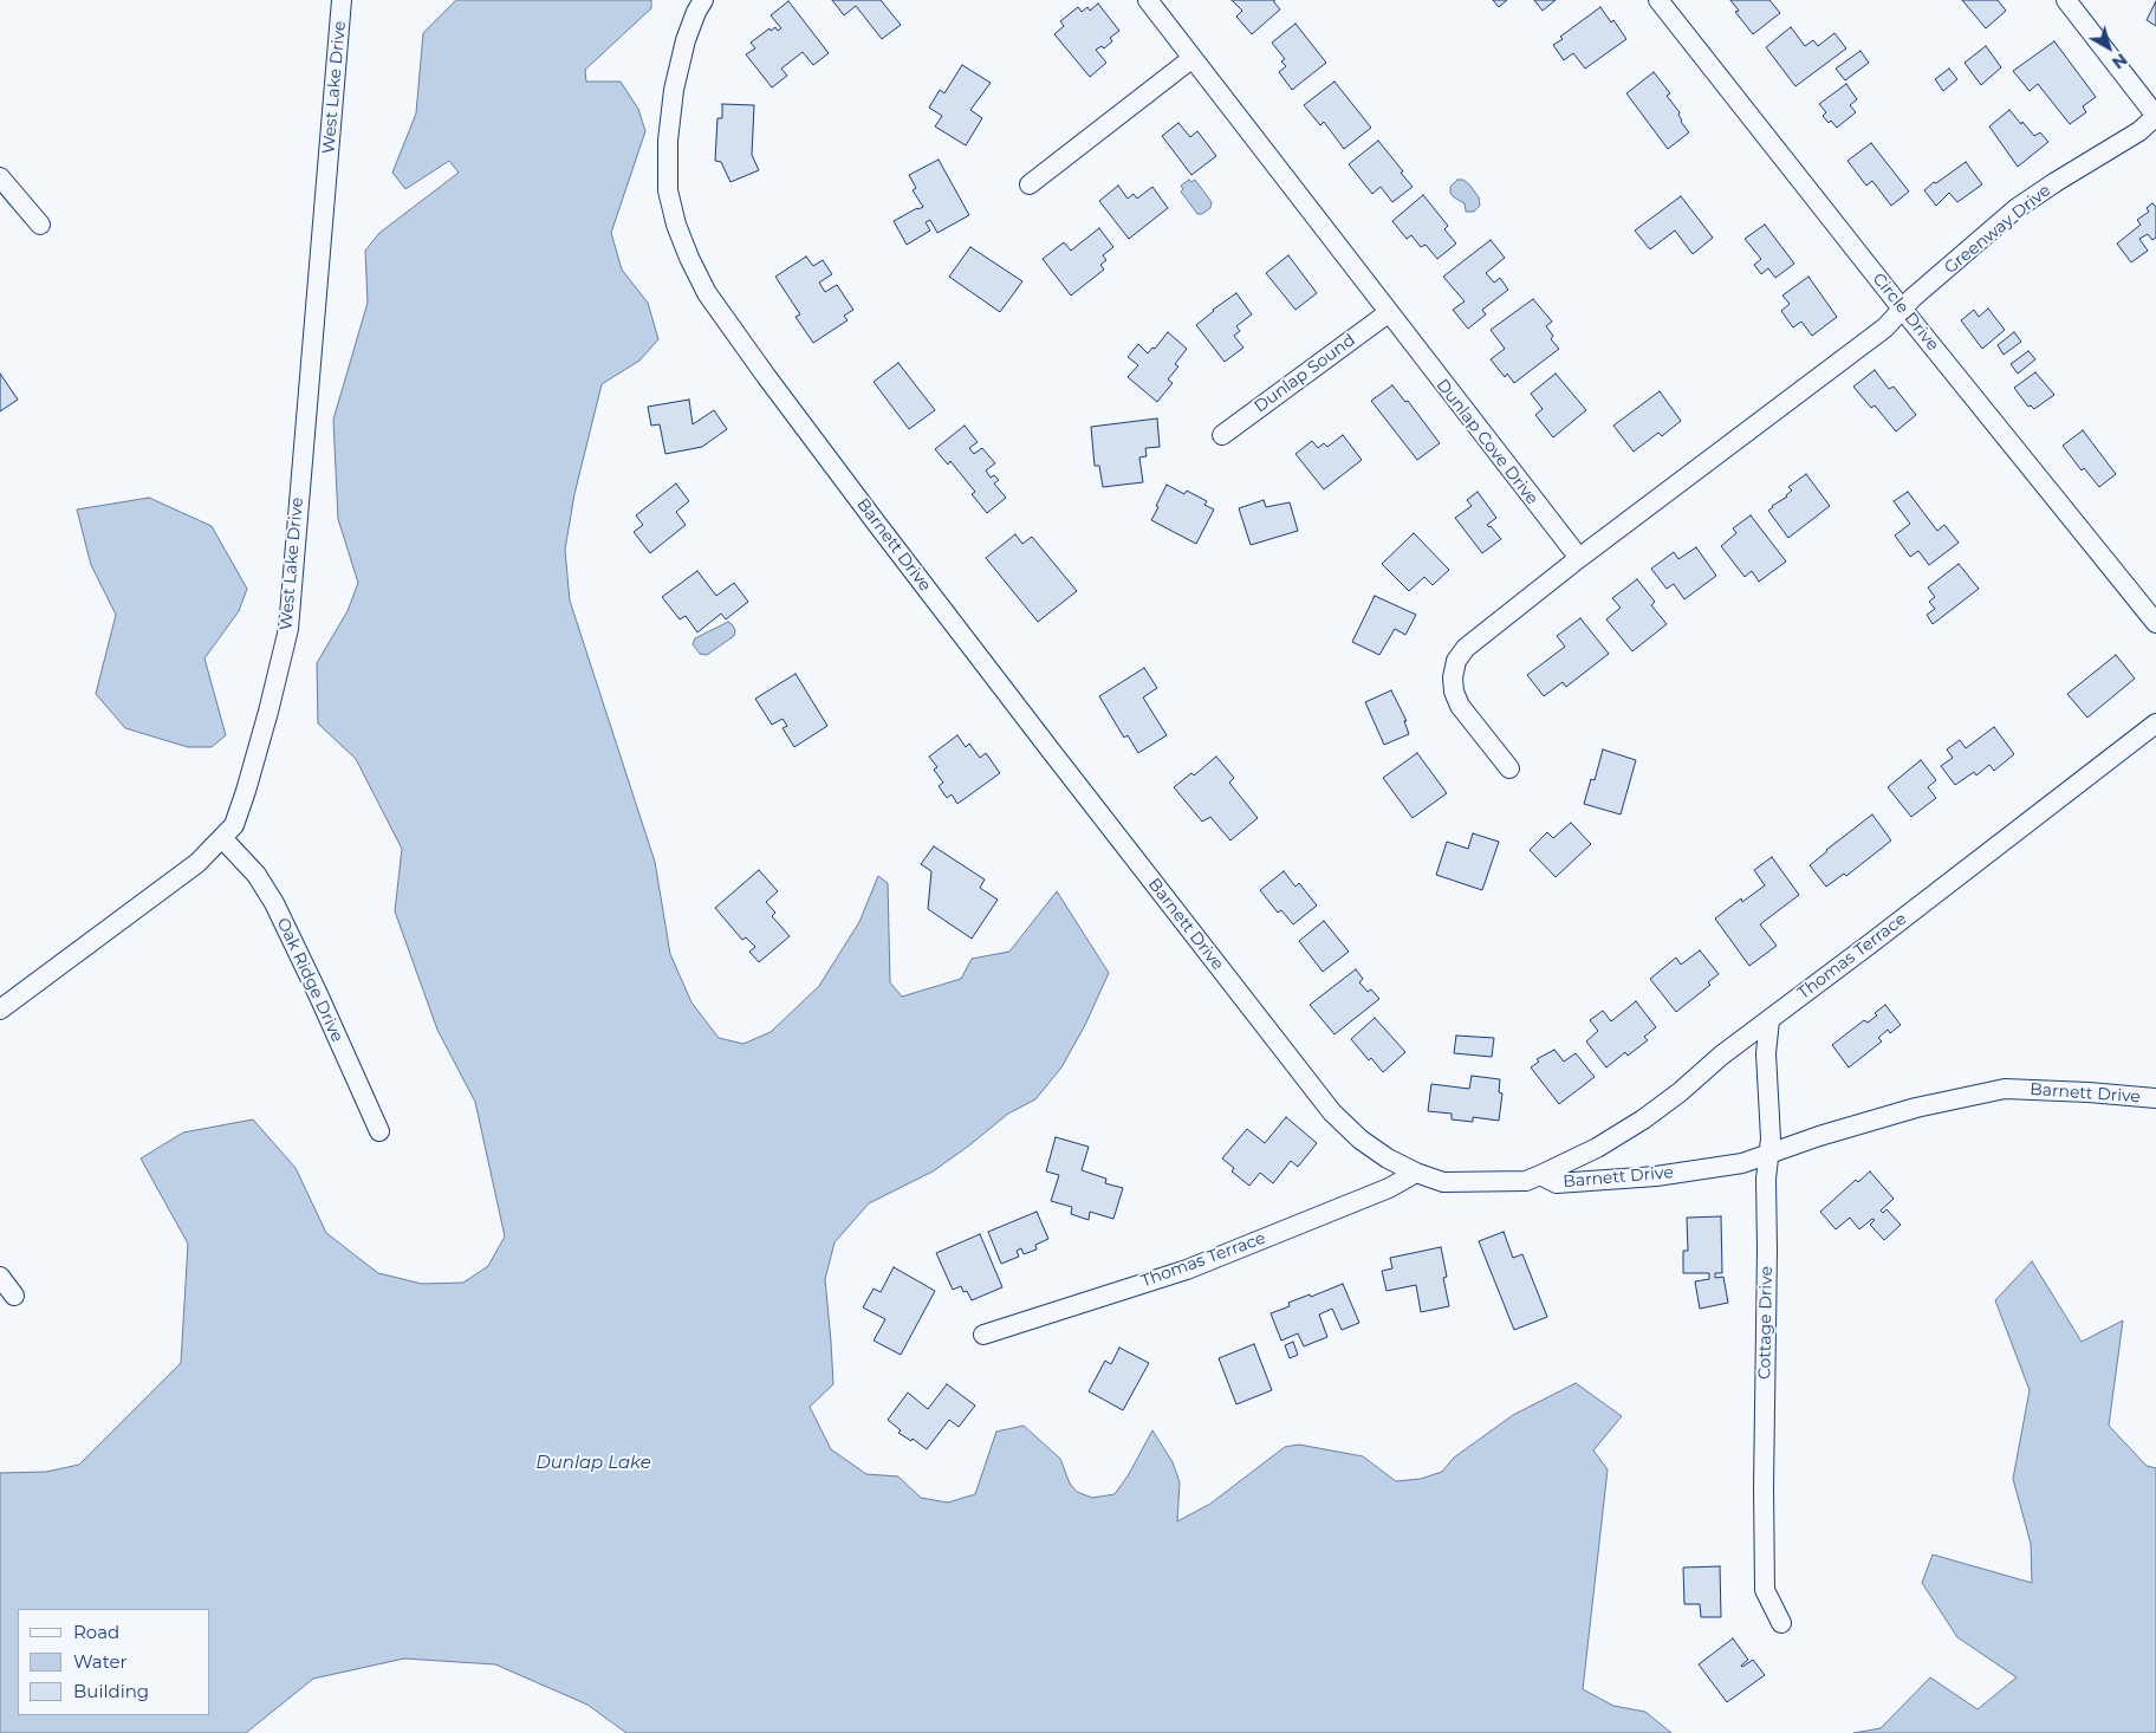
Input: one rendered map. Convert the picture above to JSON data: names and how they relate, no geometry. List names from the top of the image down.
{
  "streets": {
    "street": [
      "West Lake Drive",
      "Greenway Drive",
      "Circle Drive",
      "Dunlap Sound",
      "Dunlap Cove Drive",
      "Barnett Drive",
      "Thomas Terrace",
      "Oak Ridge Drive",
      "Cottage Drive"
    ]
  },
  "crossings": [
    ["West Lake Drive", "Oak Ridge Drive"],
    ["Greenway Drive", "Circle Drive"],
    ["Dunlap Sound", "Dunlap Cove Drive"],
    ["Barnett Drive", "Thomas Terrace"],
    ["Barnett Drive", "Cottage Drive"],
    ["Thomas Terrace", "Cottage Drive"]
  ],
  "water": ["Dunlap Lake"],
  "legend": ["Road", "Water", "Building"],
  "north": "bottom right"
}
